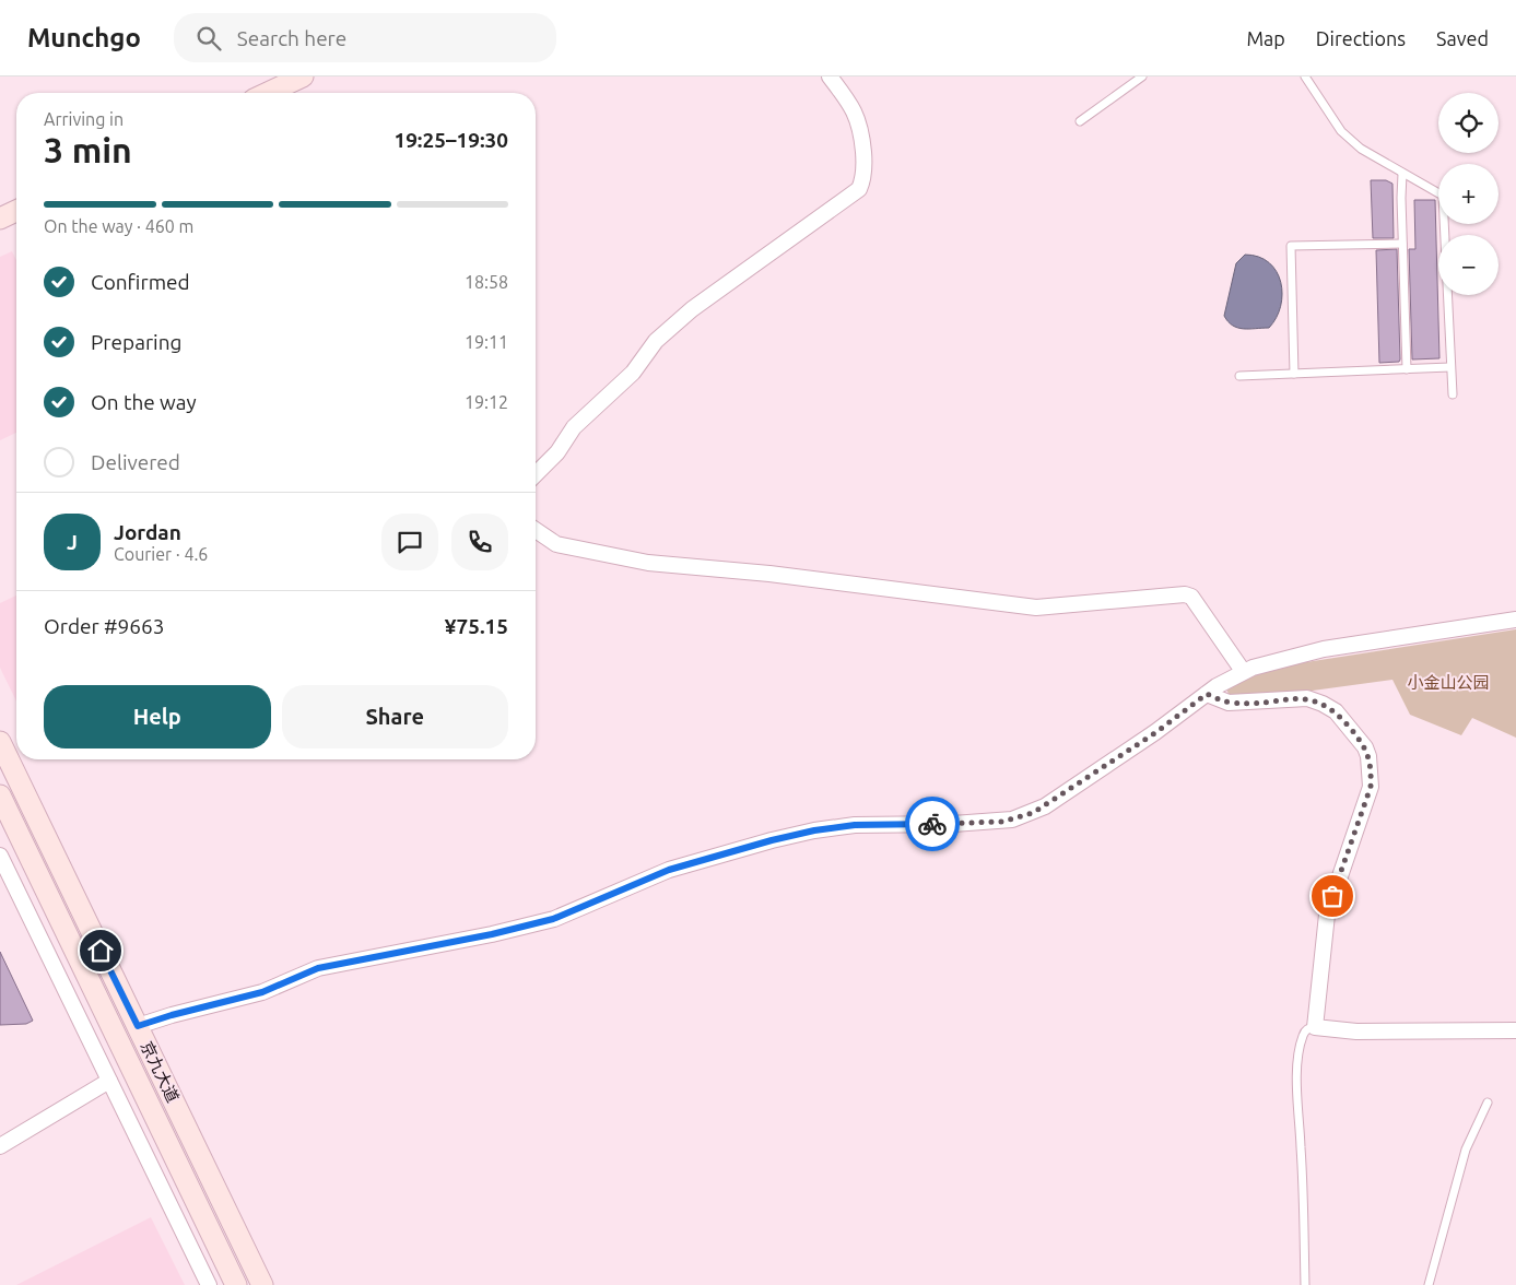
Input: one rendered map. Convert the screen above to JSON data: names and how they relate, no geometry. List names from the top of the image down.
{
  "streets": {
    "street": ["京九大道"]
  },
  "parks": ["小金山公园"],
  "page": {
    "header": "Munchgo",
    "search": "Search here",
    "nav": ["Map", "Directions", "Saved"],
    "map_buttons": ["+", "−"],
    "heading": ["3 min", "Arriving in", "19:25–19:30"],
    "panel": [
      "Jordan",
      "Courier · 4.6",
      "Order #9663",
      "¥75.15"
    ],
    "bar": "On the way · 460 m",
    "list": [
      ["Confirmed", "18:58"],
      ["Preparing", "19:11"],
      ["On the way", "19:12"],
      "Delivered"
    ],
    "round": "J",
    "buttons": ["Help", "Share"]
  }
}
